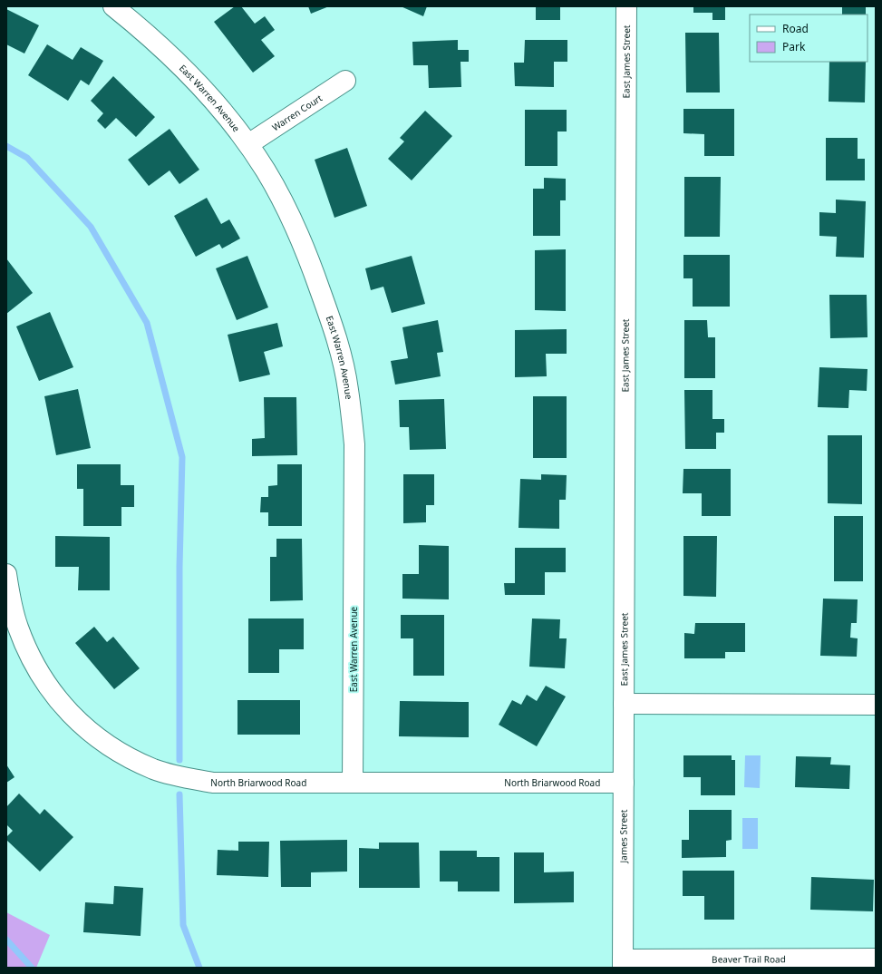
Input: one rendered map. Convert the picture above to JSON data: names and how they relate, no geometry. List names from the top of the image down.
{
  "streets": {
    "street": [
      "East James Street",
      "East Warren Avenue",
      "Warren Court",
      "North Briarwood Road",
      "James Street",
      "Beaver Trail Road"
    ]
  },
  "crossings": [
    ["East James Street", "James Street"],
    ["East Warren Avenue", "Warren Court"],
    ["East Warren Avenue", "North Briarwood Road"],
    ["North Briarwood Road", "James Street"],
    ["James Street", "Beaver Trail Road"]
  ],
  "legend": ["Road", "Park"]
}
